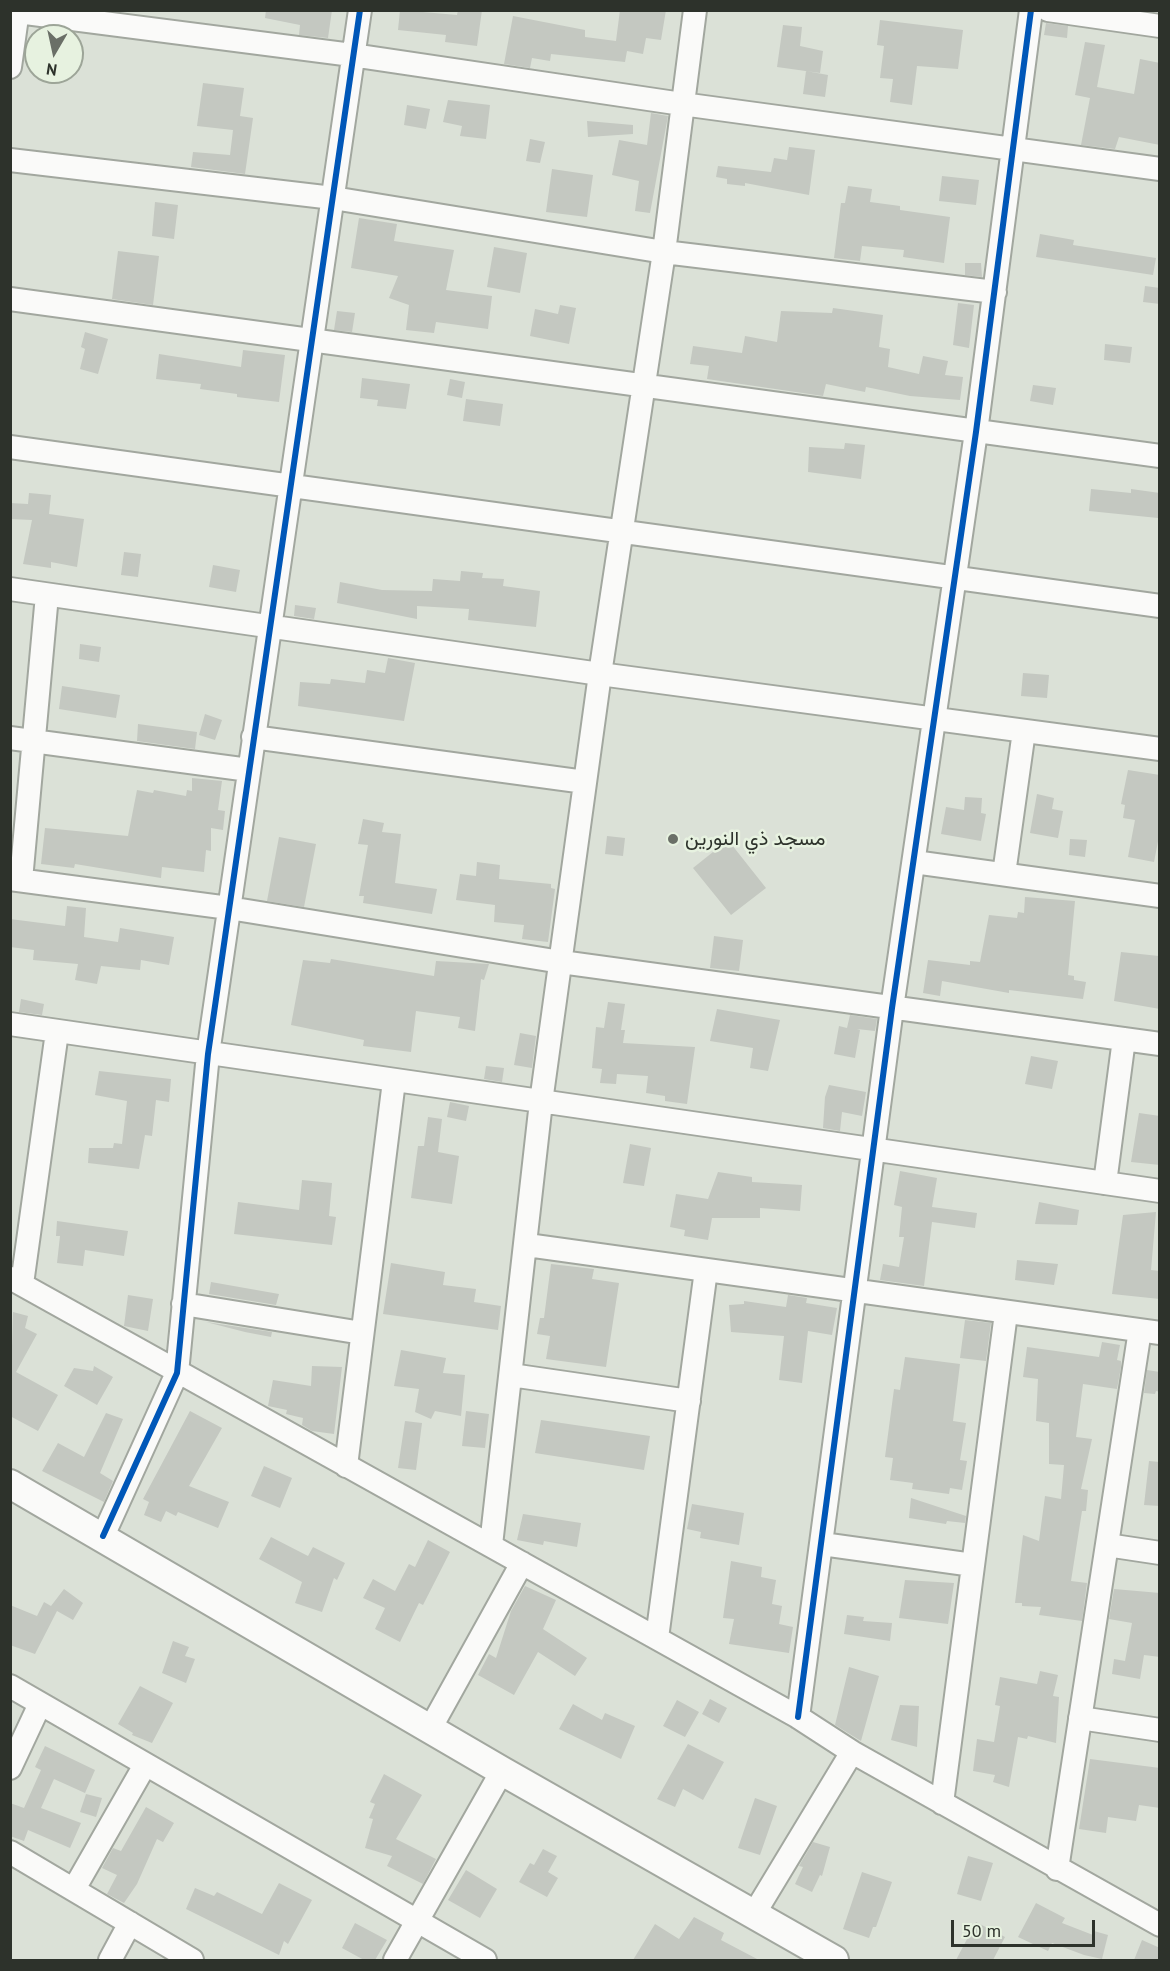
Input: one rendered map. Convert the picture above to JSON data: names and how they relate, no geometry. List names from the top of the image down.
{
  "places": ["مسجد ذي النورين"],
  "scale_bar": "50 m",
  "north": "bottom"
}
